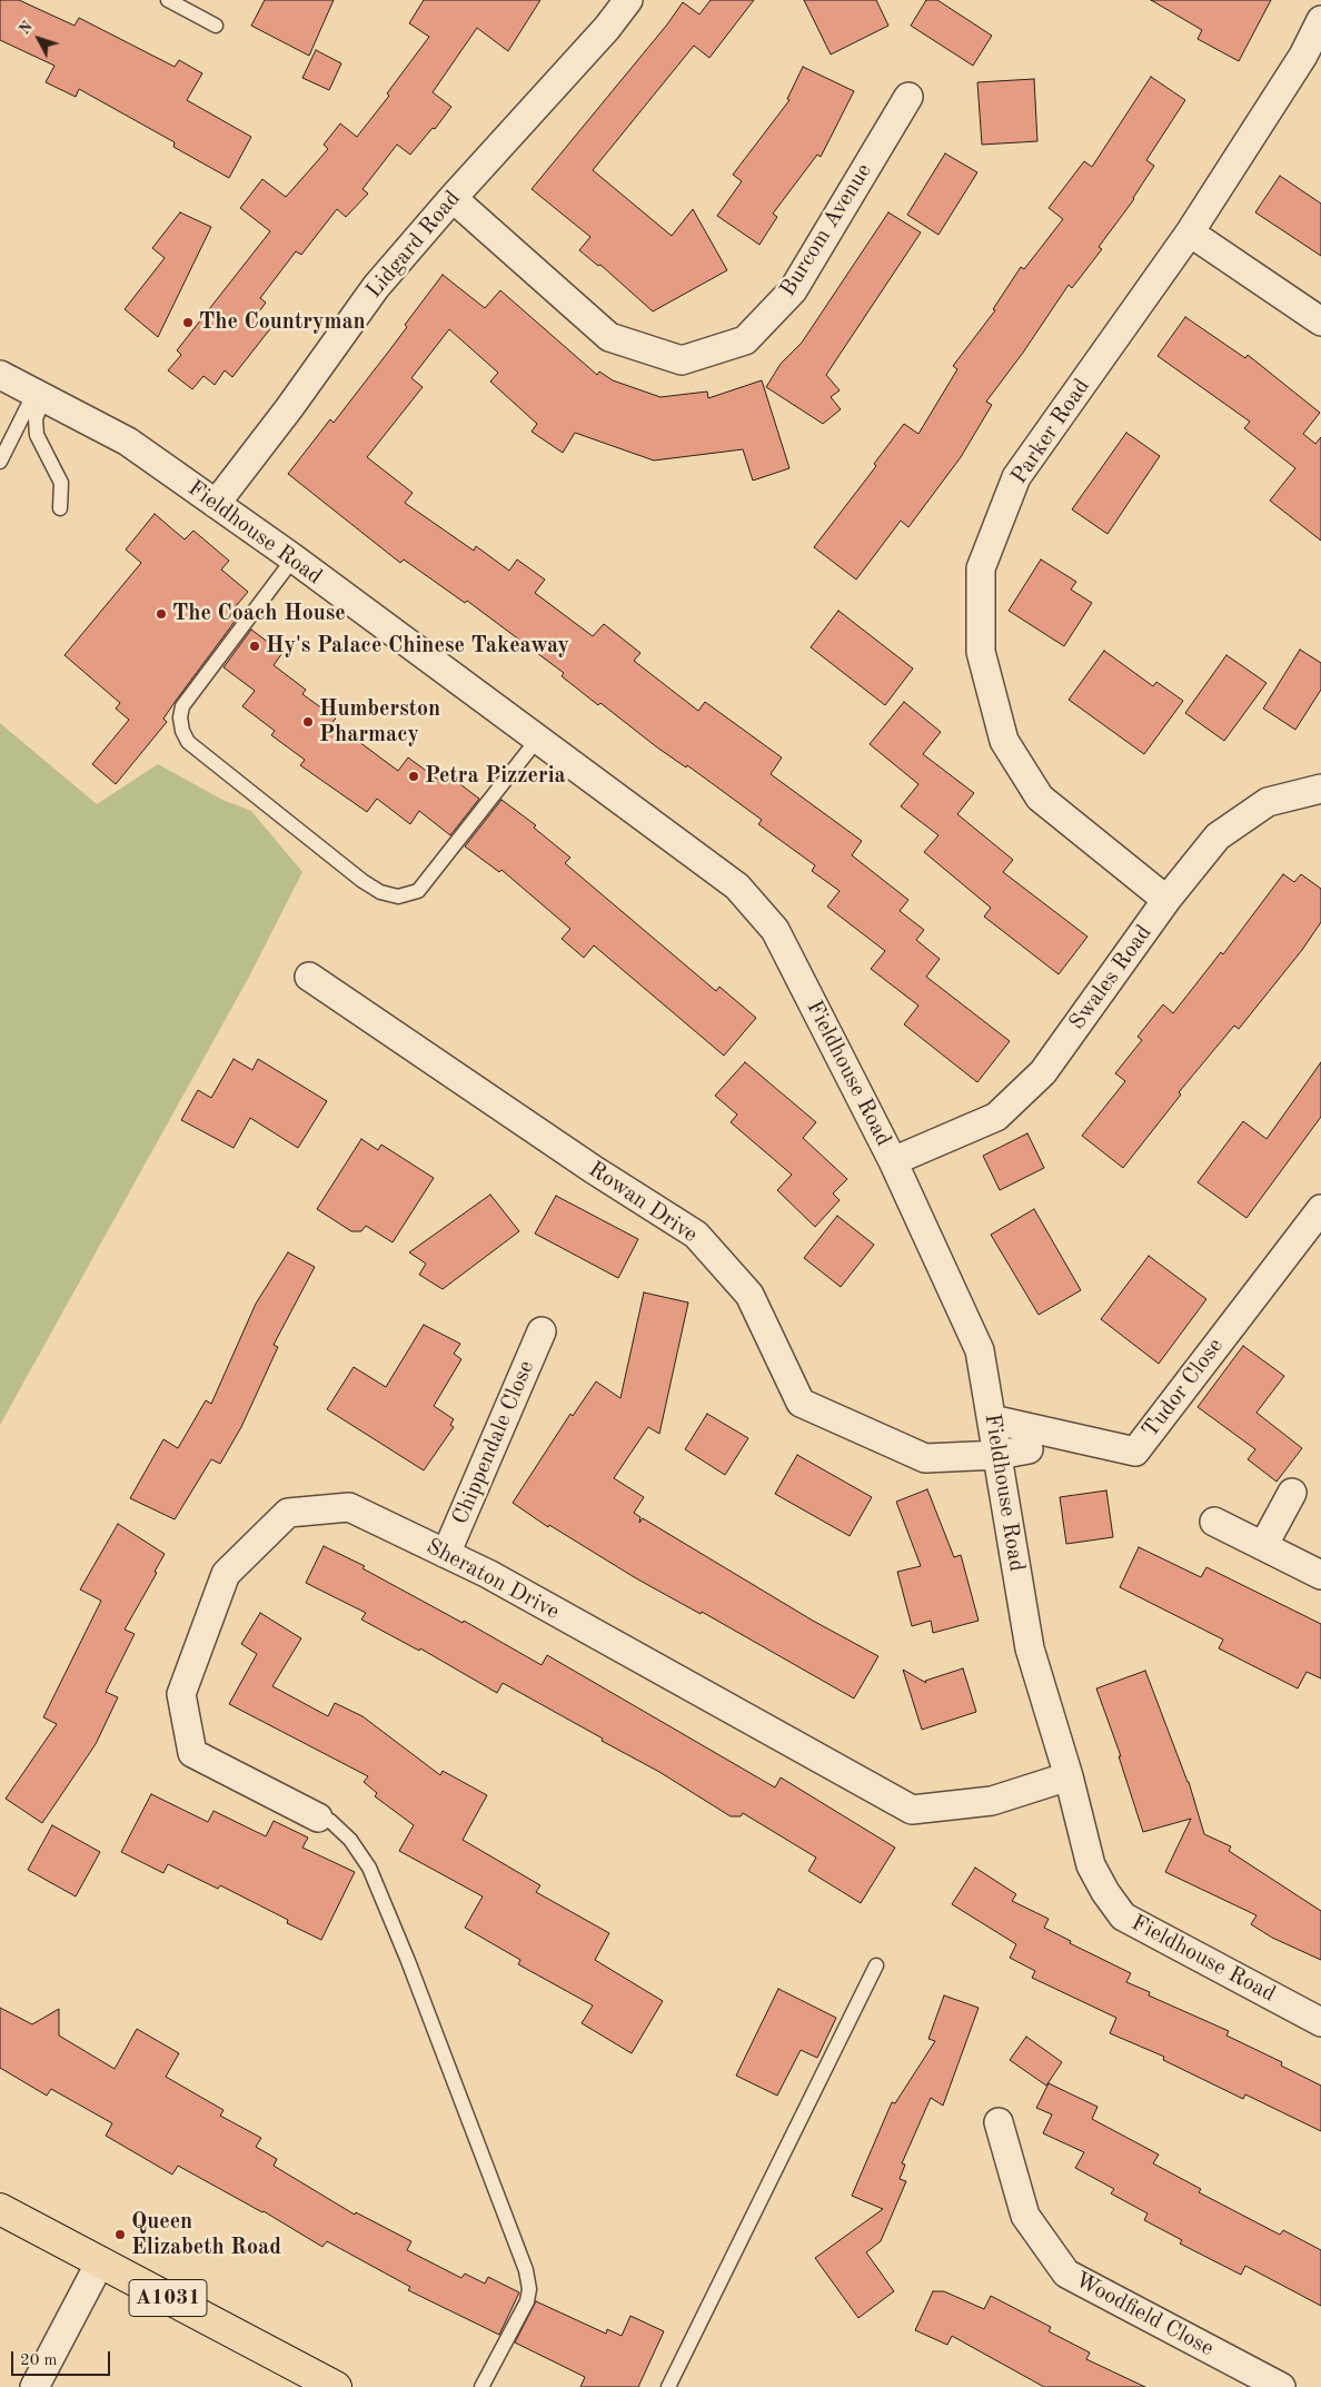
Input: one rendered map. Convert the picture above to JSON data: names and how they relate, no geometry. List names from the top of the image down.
{
  "streets": {
    "main road": ["A1031"],
    "street": [
      "Burcom Avenue",
      "Lidgard Road",
      "Parker Road",
      "Fieldhouse Road",
      "Swales Road",
      "Rowan Drive",
      "Tudor Close",
      "Chippendale Close",
      "Sheraton Drive",
      "Woodfield Close"
    ]
  },
  "crossings": [
    ["Burcom Avenue", "Lidgard Road"],
    ["Lidgard Road", "Fieldhouse Road"],
    ["Parker Road", "Swales Road"],
    ["Fieldhouse Road", "Swales Road"],
    ["Fieldhouse Road", "Rowan Drive"],
    ["Fieldhouse Road", "Tudor Close"],
    ["Fieldhouse Road", "Sheraton Drive"],
    ["Chippendale Close", "Sheraton Drive"]
  ],
  "places": [
    "The Countryman",
    "The Coach House",
    "Hy's Palace Chinese Takeaway",
    "Humberston Pharmacy",
    "Petra Pizzeria",
    "Queen Elizabeth Road"
  ],
  "scale_bar": "20 m",
  "north": "top left"
}
